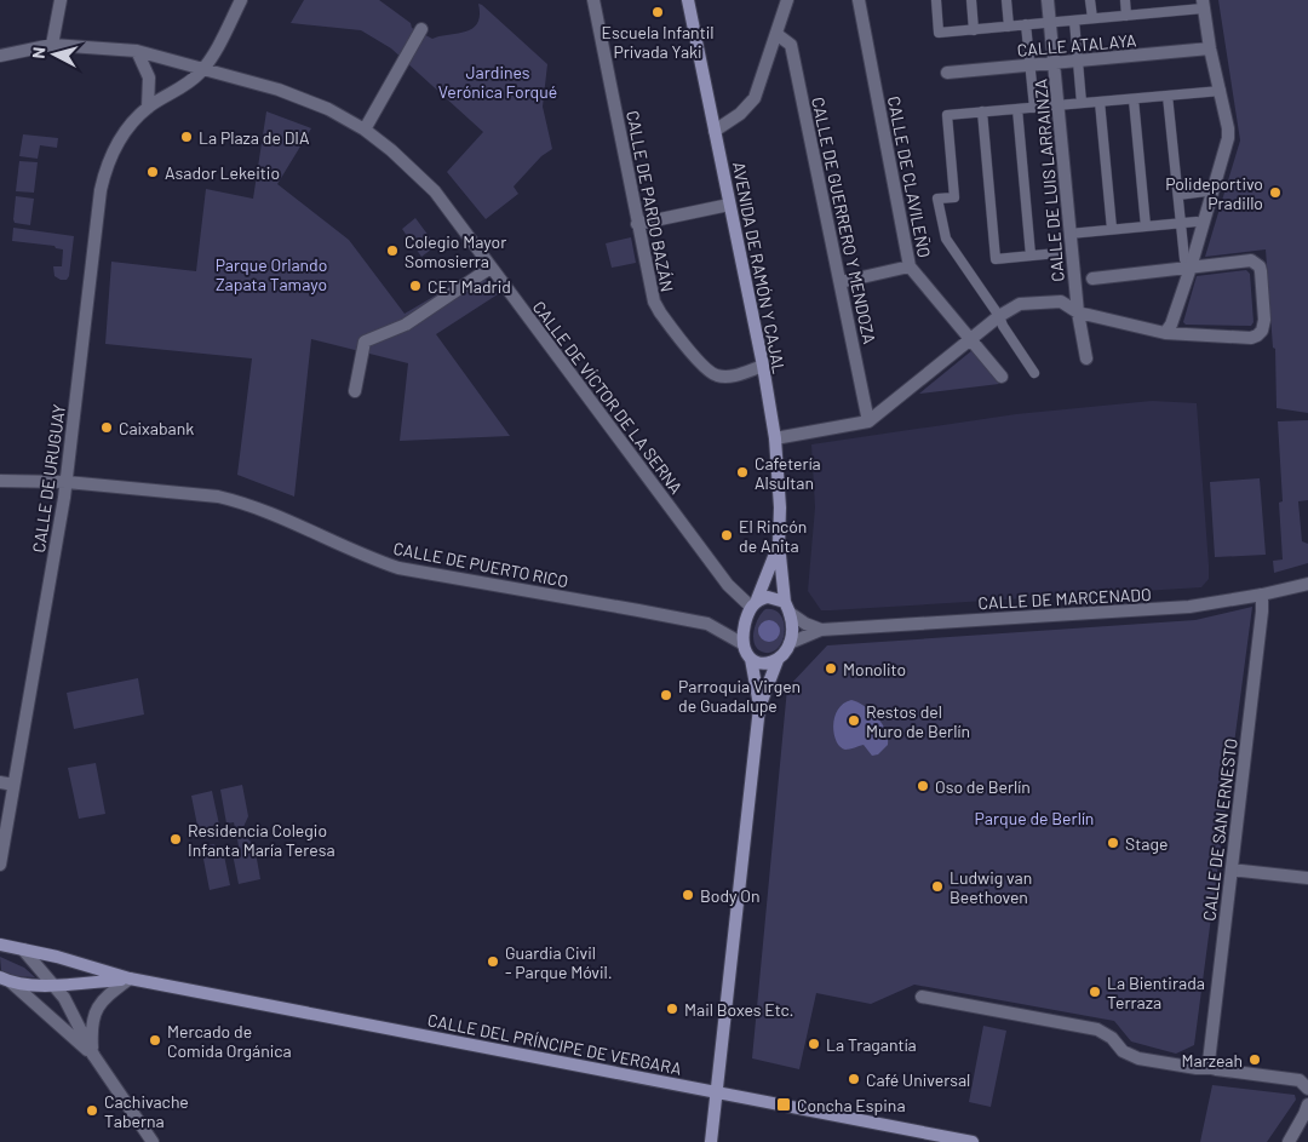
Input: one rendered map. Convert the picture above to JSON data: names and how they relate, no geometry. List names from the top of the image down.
{
  "streets": {
    "main road": ["AVENIDA DE RAMÓN Y CAJAL", "CALLE DEL PRÍNCIPE DE VERGARA"],
    "street": [
      "CALLE ATALAYA",
      "CALLE DE CLAVILEÑO",
      "CALLE DE LUIS LARRAINZA",
      "CALLE DE PARDO BAZÁN",
      "CALLE DE GUERRERO Y MENDOZA",
      "CALLE DE VÍCTOR DE LA SERNA",
      "CALLE DE URUGUAY",
      "CALLE DE PUERTO RICO",
      "CALLE DE MARCENADO",
      "CALLE DE SAN ERNESTO"
    ]
  },
  "crossings": [
    ["CALLE ATALAYA", "CALLE DE LUIS LARRAINZA"],
    ["CALLE DE PARDO BAZÁN", "AVENIDA DE RAMÓN Y CAJAL"],
    ["AVENIDA DE RAMÓN Y CAJAL", "CALLE DE VÍCTOR DE LA SERNA"],
    ["AVENIDA DE RAMÓN Y CAJAL", "CALLE DE PUERTO RICO"],
    ["AVENIDA DE RAMÓN Y CAJAL", "CALLE DE MARCENADO"],
    ["CALLE DE VÍCTOR DE LA SERNA", "CALLE DE URUGUAY"],
    ["CALLE DE VÍCTOR DE LA SERNA", "CALLE DE PUERTO RICO"],
    ["CALLE DE VÍCTOR DE LA SERNA", "CALLE DE MARCENADO"],
    ["CALLE DE URUGUAY", "CALLE DE PUERTO RICO"],
    ["CALLE DE PUERTO RICO", "CALLE DE MARCENADO"],
    ["CALLE DE MARCENADO", "CALLE DE SAN ERNESTO"]
  ],
  "parks": ["Jardines Verónica Forqué", "Parque Orlando Zapata Tamayo", "Parque de Berlín"],
  "places": {
    "other": [
      "Escuela Infantil Privada Yaki",
      "La Plaza de DIA",
      "Asador Lekeitio",
      "Polideportivo Pradillo",
      "Colegio Mayor Somosierra",
      "CET Madrid",
      "Caixabank",
      "Cafetería Alsultan",
      "El Rincón de Anita",
      "Monolito",
      "Parroquia Virgen de Guadalupe",
      "Restos del Muro de Berlín",
      "Oso de Berlín",
      "Residencia Colegio Infanta María Teresa",
      "Stage",
      "Ludwig van Beethoven",
      "Body On",
      "Guardia Civil - Parque Móvil.",
      "La Bientirada Terraza",
      "Mail Boxes Etc.",
      "Mercado de Comida Orgánica",
      "La Tragantía",
      "Marzeah",
      "Café Universal",
      "Cachivache Taberna"
    ],
    "transit": ["Concha Espina"]
  },
  "north": "left"
}
